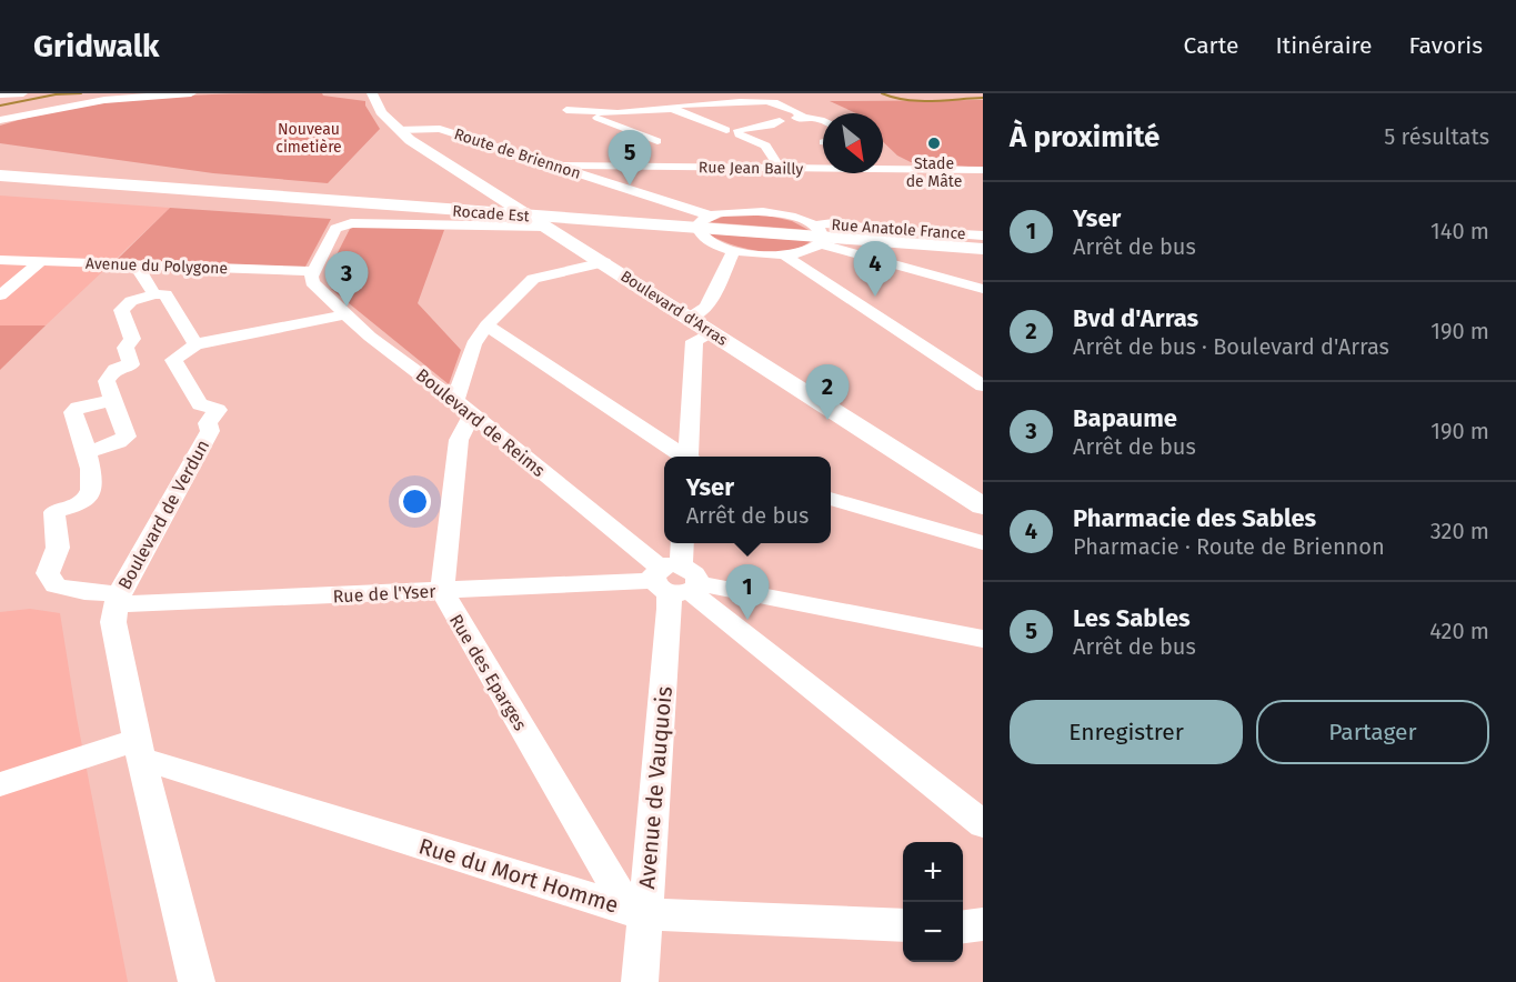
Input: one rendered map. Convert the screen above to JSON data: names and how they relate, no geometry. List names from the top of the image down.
{
  "streets": {
    "highway": ["Rocade Est"],
    "main road": ["Boulevard d'Arras"],
    "street": [
      "Route de Briennon",
      "Rue Jean Bailly",
      "Rue Anatole France",
      "Avenue du Polygone",
      "Boulevard de Reims",
      "Boulevard de Verdun",
      "Rue de l'Yser",
      "Rue des Eparges",
      "Avenue de Vauquois",
      "Rue du Mort Homme"
    ]
  },
  "crossings": [
    ["Route de Briennon", "Rue Jean Bailly"],
    ["Route de Briennon", "Rue Anatole France"],
    ["Route de Briennon", "Boulevard d'Arras"],
    ["Avenue du Polygone", "Boulevard de Reims"],
    ["Boulevard de Reims", "Rue de l'Yser"],
    ["Boulevard de Reims", "Avenue de Vauquois"],
    ["Boulevard de Verdun", "Rue de l'Yser"],
    ["Boulevard de Verdun", "Rue du Mort Homme"],
    ["Rue de l'Yser", "Rue des Eparges"],
    ["Rue de l'Yser", "Avenue de Vauquois"],
    ["Rue des Eparges", "Avenue de Vauquois"],
    ["Rue des Eparges", "Rue du Mort Homme"],
    ["Avenue de Vauquois", "Rue du Mort Homme"]
  ],
  "parks": ["Nouveau cimetière"],
  "places": ["Stade de Mâte"],
  "north": "bottom right",
  "page": {
    "header": "Gridwalk",
    "nav": ["Carte", "Itinéraire", "Favoris"],
    "heading": ["À proximité", "5 résultats"],
    "pins": [
      "5",
      "4",
      "3",
      "2",
      "1"
    ],
    "list": [
      {
        "mark": "1",
        "name": "Yser",
        "note": "Arrêt de bus",
        "value": "140 m"
      },
      {
        "mark": "2",
        "name": "Bvd d'Arras",
        "note": "Arrêt de bus · Boulevard d'Arras",
        "value": "190 m"
      },
      {
        "mark": "3",
        "name": "Bapaume",
        "note": "Arrêt de bus",
        "value": "190 m"
      },
      {
        "mark": "4",
        "name": "Pharmacie des Sables",
        "note": "Pharmacie · Route de Briennon",
        "value": "320 m"
      },
      {
        "mark": "5",
        "name": "Les Sables",
        "note": "Arrêt de bus",
        "value": "420 m"
      }
    ],
    "popup": ["Yser", "Arrêt de bus"],
    "buttons": ["Enregistrer", "Partager"],
    "map_buttons": ["+", "−"]
  }
}
